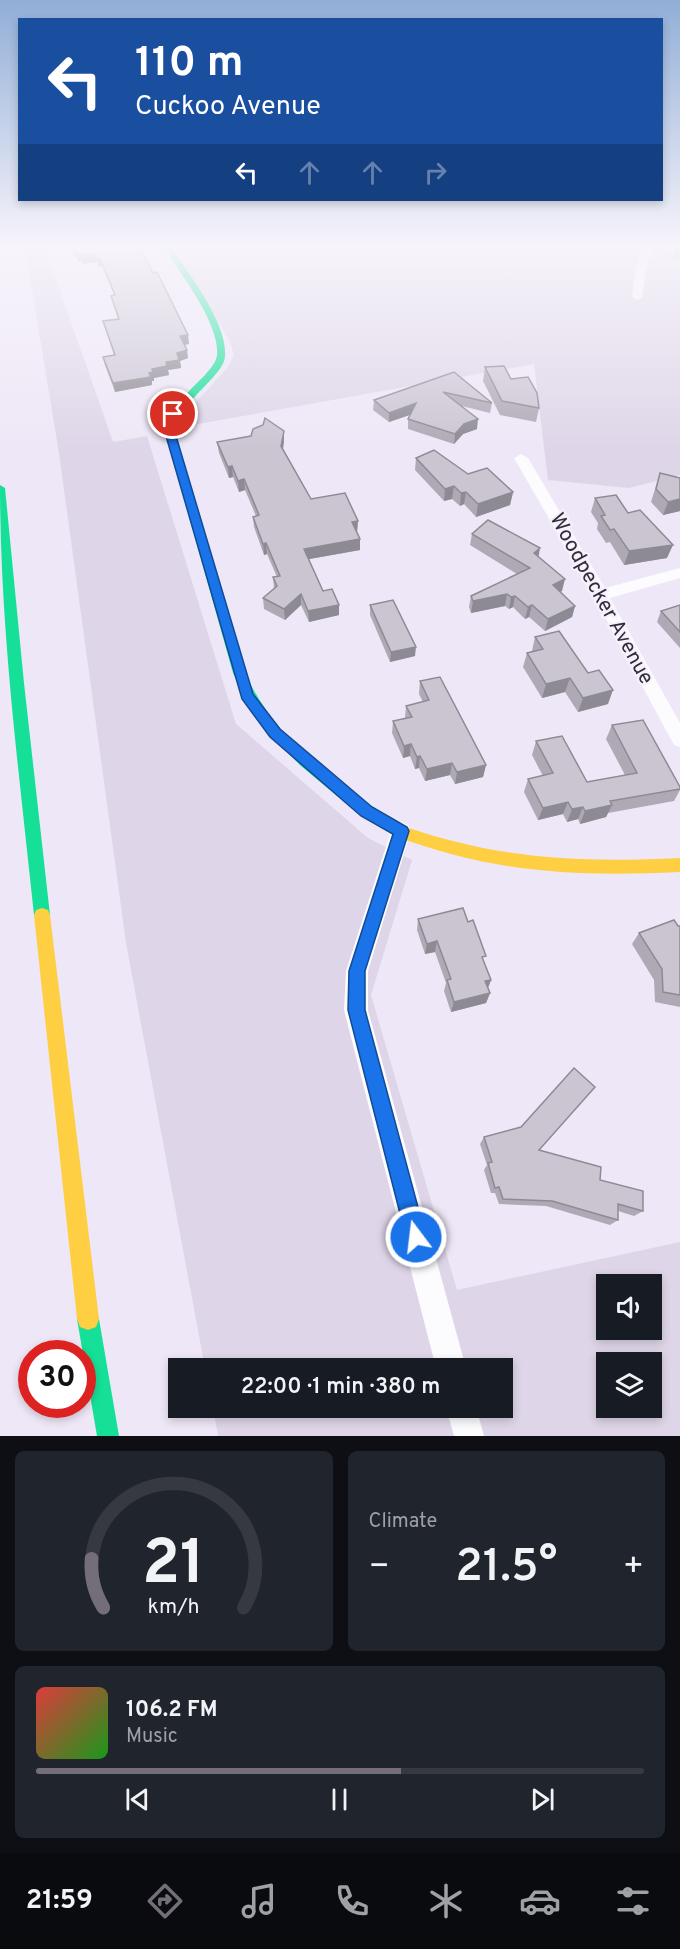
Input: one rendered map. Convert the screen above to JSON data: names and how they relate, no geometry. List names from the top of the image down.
{
  "streets": {
    "street": ["Woodpecker Avenue"]
  },
  "page": {
    "turn": ["110 m", "Cuckoo Avenue"],
    "limit": "30",
    "trip": "22:00 · 1 min · 380 m",
    "tile": "Climate",
    "heat": ["−", "21.5°", "+"],
    "song": ["106.2 FM", "Music"],
    "tabs": "21:59",
    "gauge": ["21", "km/h"]
  }
}
